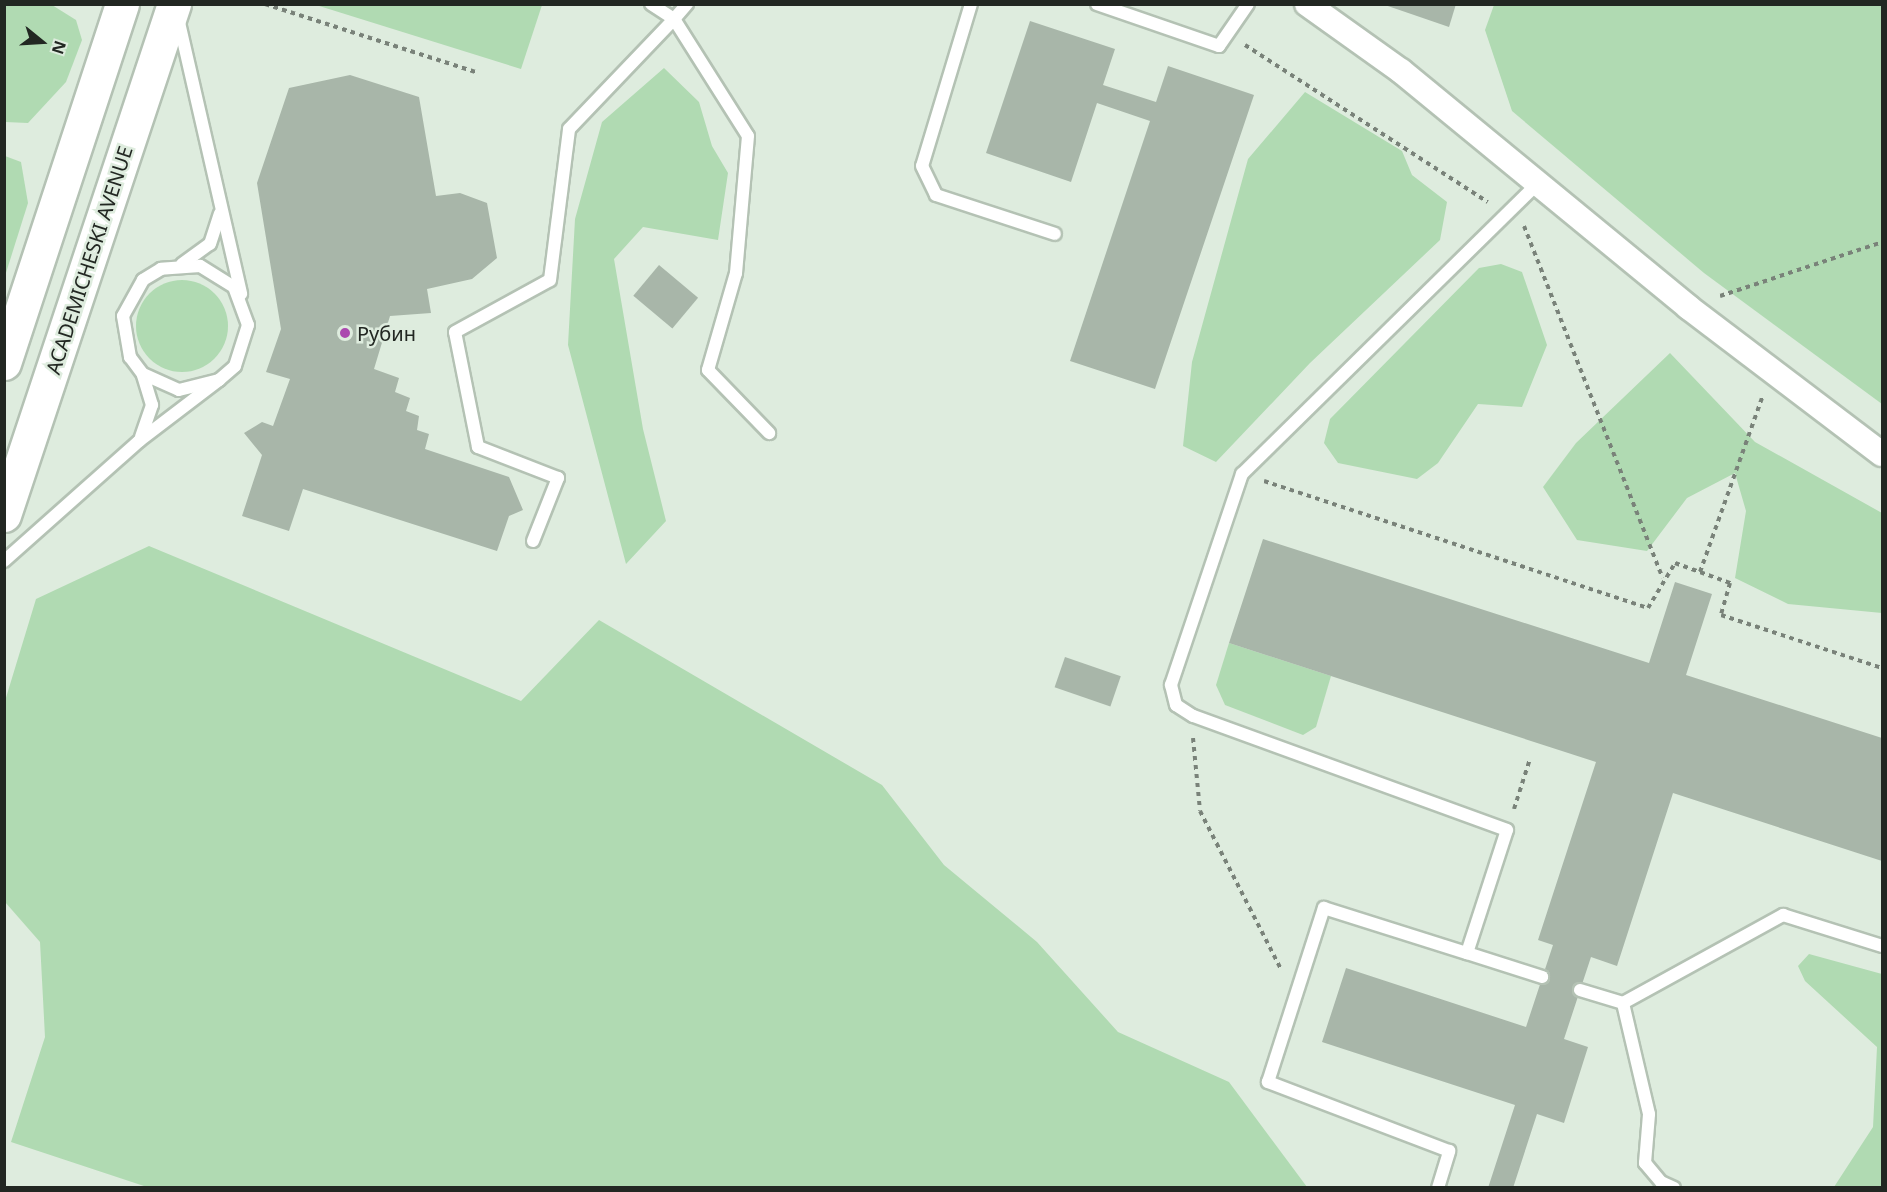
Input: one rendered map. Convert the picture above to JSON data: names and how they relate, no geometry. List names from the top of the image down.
{
  "streets": {
    "main road": ["ACADEMICHESKI AVENUE"]
  },
  "places": ["Рубин"],
  "north": "right"
}
